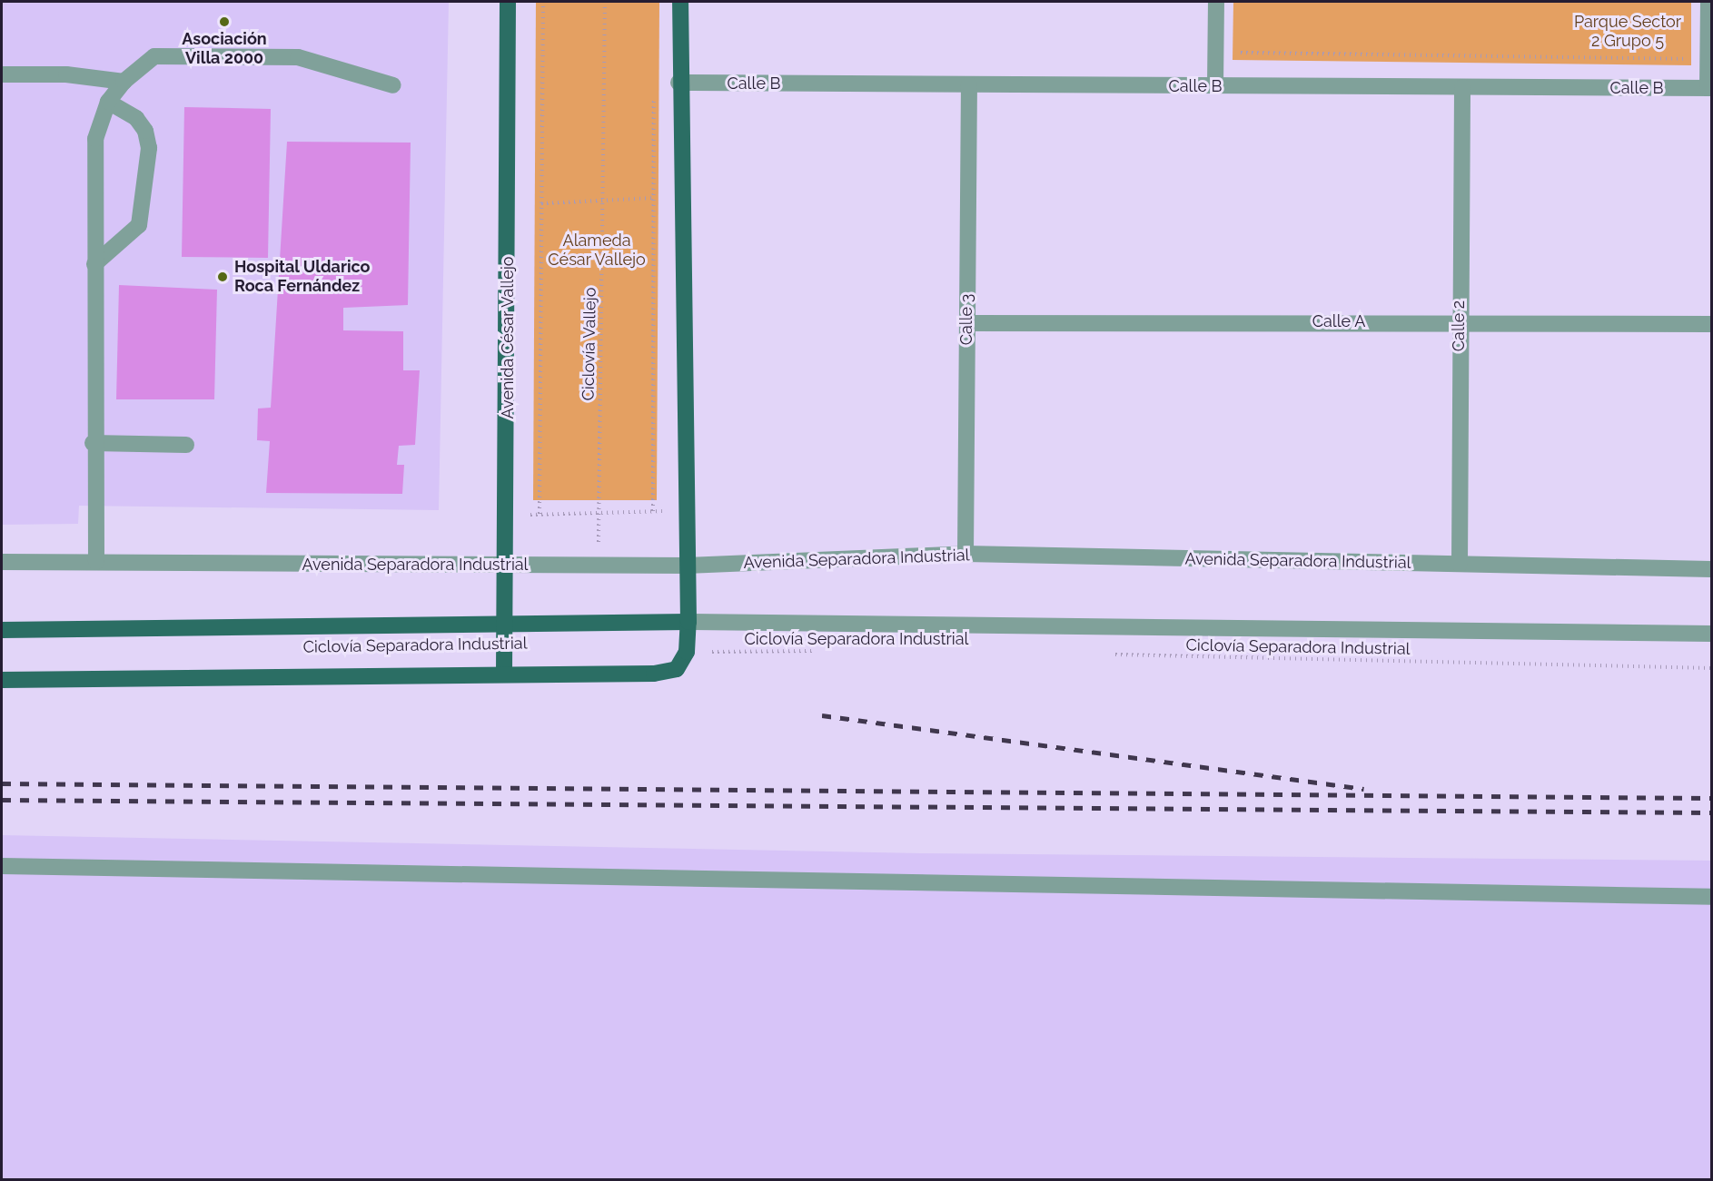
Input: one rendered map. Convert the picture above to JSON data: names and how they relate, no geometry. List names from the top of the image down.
{
  "streets": {
    "main road": ["Avenida César Vallejo"],
    "street": [
      "Calle B",
      "Calle 3",
      "Calle A",
      "Calle 2",
      "Avenida Separadora Industrial"
    ],
    "path": ["Ciclovía Vallejo", "Ciclovía Separadora Industrial"]
  },
  "crossings": [
    ["Calle B", "Calle 3"],
    ["Calle B", "Calle 2"],
    ["Calle 3", "Calle A"],
    ["Calle 3", "Avenida Separadora Industrial"],
    ["Calle A", "Calle 2"],
    ["Calle 2", "Avenida Separadora Industrial"],
    ["Avenida César Vallejo", "Avenida Separadora Industrial"],
    ["Ciclovía Vallejo", "Avenida Separadora Industrial"]
  ],
  "parks": ["Parque Sector 2 Grupo 5", "Alameda César Vallejo"],
  "places": ["Asociación Villa 2000", "Hospital Uldarico Roca Fernández"]
}
